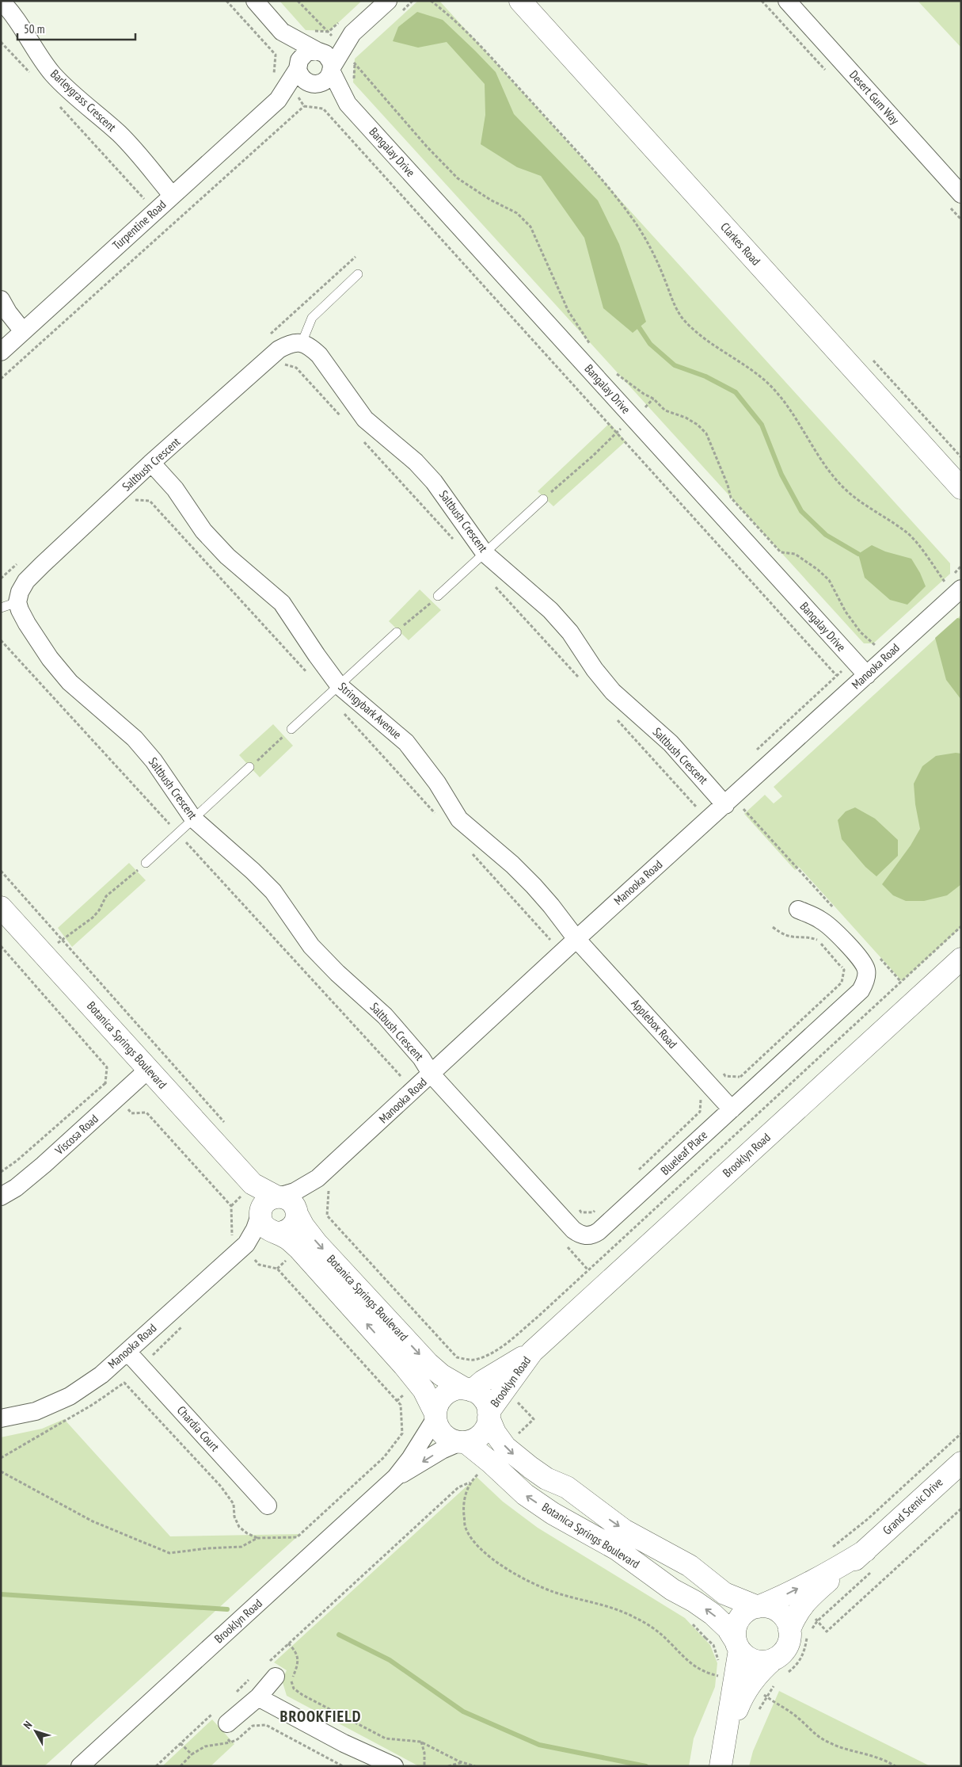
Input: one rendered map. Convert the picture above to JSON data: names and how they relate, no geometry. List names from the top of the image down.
{
  "streets": {
    "street": [
      "Desert Gum Way",
      "Barleygrass Crescent",
      "Bangalay Drive",
      "Turpentine Road",
      "Clarkes Road",
      "Saltbush Crescent",
      "Manooka Road",
      "Stringybark Avenue",
      "Applebox Road",
      "Botanica Springs Boulevard",
      "Viscosa Road",
      "Blueleaf Place",
      "Brooklyn Road",
      "Chardia Court",
      "Grand Scenic Drive"
    ]
  },
  "crossings": [
    ["Barleygrass Crescent", "Turpentine Road"],
    ["Bangalay Drive", "Turpentine Road"],
    ["Bangalay Drive", "Manooka Road"],
    ["Saltbush Crescent", "Manooka Road"],
    ["Saltbush Crescent", "Stringybark Avenue"],
    ["Saltbush Crescent", "Blueleaf Place"],
    ["Manooka Road", "Stringybark Avenue"],
    ["Manooka Road", "Applebox Road"],
    ["Manooka Road", "Botanica Springs Boulevard"],
    ["Manooka Road", "Blueleaf Place"],
    ["Manooka Road", "Chardia Court"],
    ["Stringybark Avenue", "Applebox Road"],
    ["Applebox Road", "Blueleaf Place"],
    ["Botanica Springs Boulevard", "Viscosa Road"],
    ["Botanica Springs Boulevard", "Brooklyn Road"],
    ["Botanica Springs Boulevard", "Grand Scenic Drive"]
  ],
  "districts": ["BROOKFIELD"],
  "scale_bar": "50 m",
  "north": "top left"
}
